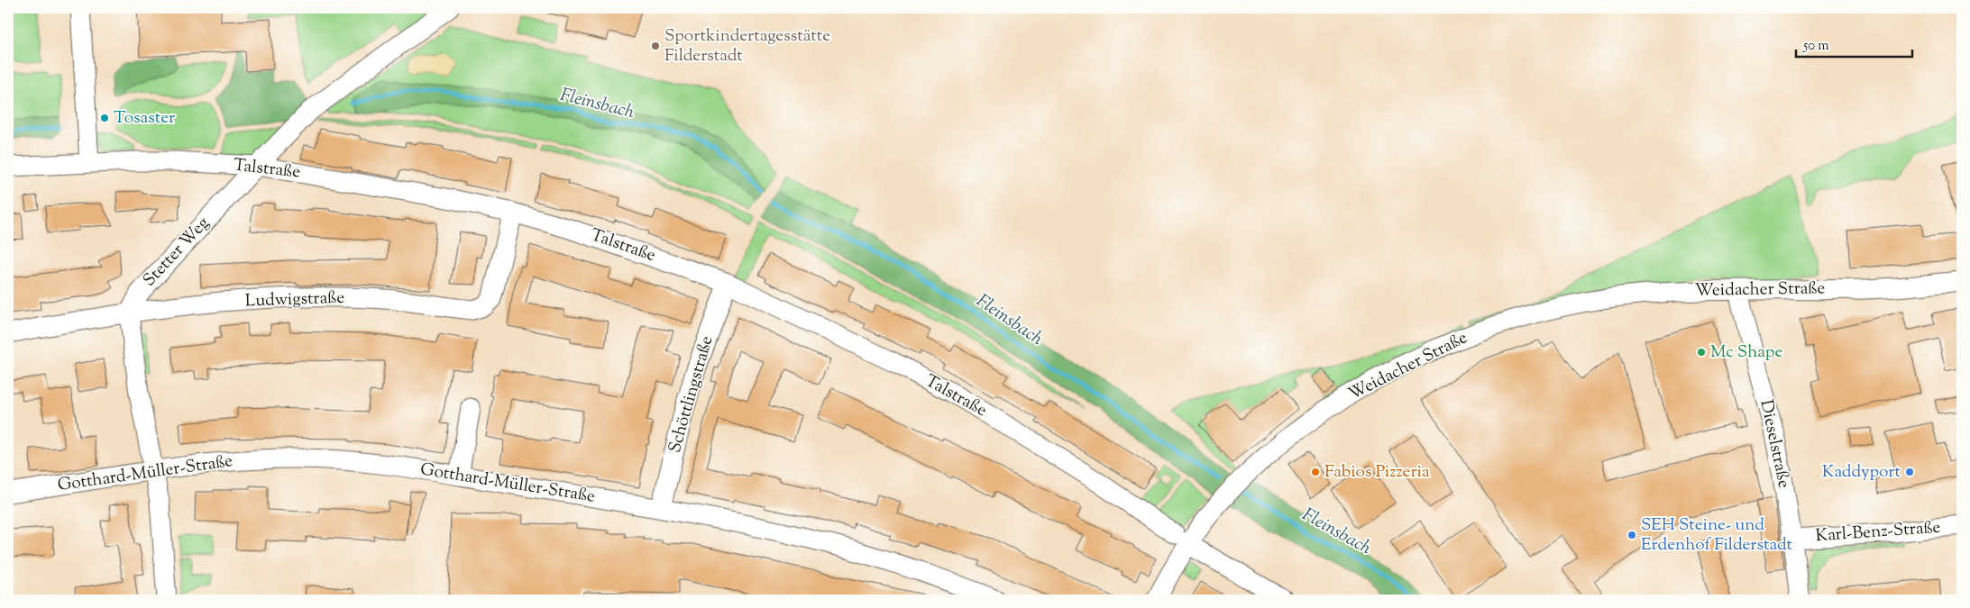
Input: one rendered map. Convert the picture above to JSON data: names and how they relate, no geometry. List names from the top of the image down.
{
  "streets": {
    "street": [
      "Talstraße",
      "Stetter Weg",
      "Weidacher Straße",
      "Ludwigstraße",
      "Schöttlingstraße",
      "Dieselstraße",
      "Gotthard-Müller-Straße",
      "Karl-Benz-Straße"
    ]
  },
  "crossings": [
    ["Talstraße", "Stetter Weg"],
    ["Talstraße", "Weidacher Straße"],
    ["Talstraße", "Ludwigstraße"],
    ["Talstraße", "Schöttlingstraße"],
    ["Stetter Weg", "Ludwigstraße"],
    ["Weidacher Straße", "Dieselstraße"],
    ["Schöttlingstraße", "Gotthard-Müller-Straße"],
    ["Dieselstraße", "Karl-Benz-Straße"]
  ],
  "water": ["Fleinsbach"],
  "places": [
    "Sportkindertagesstätte Filderstadt",
    "Tosaster",
    "Mc Shape",
    "Fabios Pizzeria",
    "Kaddyport",
    "SEH Steine- und Erdenhof Filderstadt"
  ],
  "scale_bar": "50 m"
}
